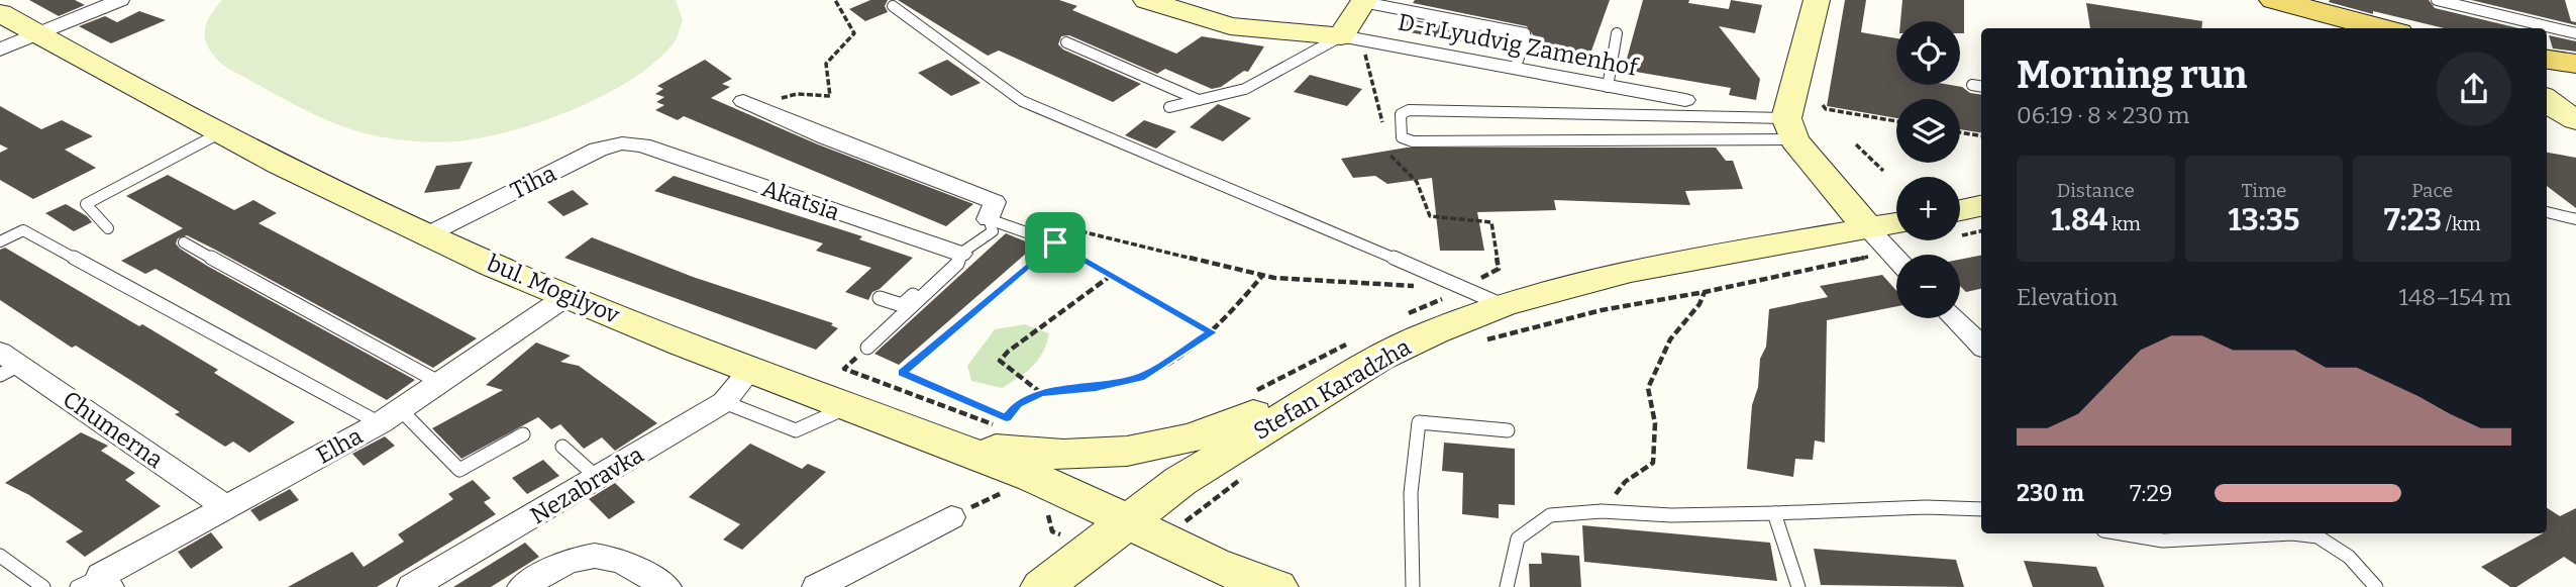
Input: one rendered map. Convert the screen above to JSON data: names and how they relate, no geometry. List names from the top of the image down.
{
  "streets": {
    "street": [
      "D-r Lyudvig Zamenhof",
      "Tiha",
      "Akatsia",
      "bul. Mogilyov",
      "Stefan Karadzha",
      "Chumerna",
      "Elha",
      "Nezabravka"
    ]
  },
  "crossings": [
    ["Tiha", "Akatsia"],
    ["Tiha", "bul. Mogilyov"],
    ["bul. Mogilyov", "Stefan Karadzha"],
    ["bul. Mogilyov", "Elha"],
    ["bul. Mogilyov", "Nezabravka"],
    ["Chumerna", "Elha"]
  ],
  "page": {
    "map_buttons": ["+", "−"],
    "heading": ["Morning run", "06:19 · 8 × 230 m"],
    "stats": [
      ["Distance", "1.84 km"],
      ["Time", "13:35"],
      ["Pace", "7:23 /km"]
    ],
    "chart": ["Elevation", "148–154 m"],
    "list": [
      {
        "name": "230 m",
        "note": "7:29"
      }
    ]
  }
}
